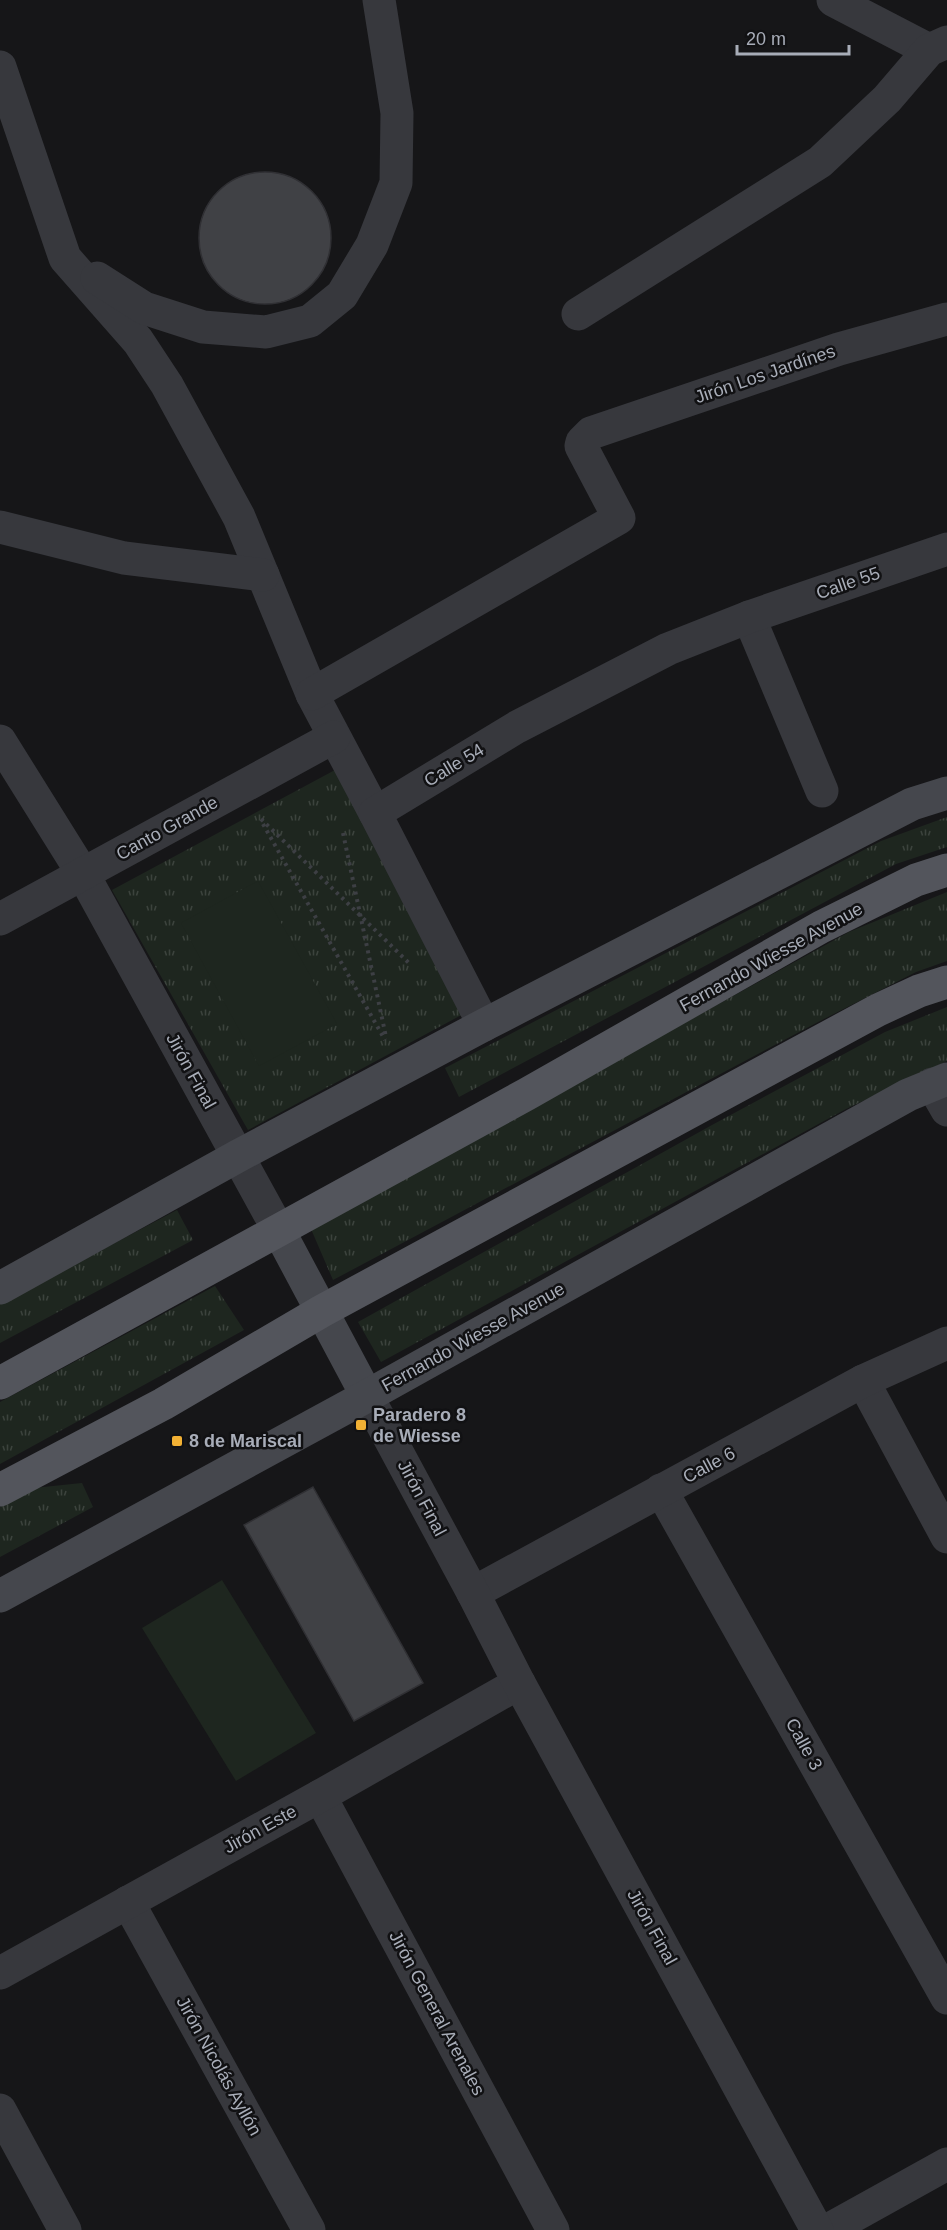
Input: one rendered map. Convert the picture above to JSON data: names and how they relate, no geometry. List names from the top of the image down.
{
  "streets": {
    "main road": ["Fernando Wiesse Avenue", "Jirón Final"],
    "street": [
      "Jirón Los Jardínes",
      "Calle 55",
      "Calle 54",
      "Canto Grande",
      "Calle 6",
      "Calle 3",
      "Jirón Este",
      "Jirón General Arenales",
      "Jirón Nicolás Ayllón"
    ]
  },
  "crossings": [
    ["Calle 55", "Calle 54"],
    ["Canto Grande", "Jirón Final"],
    ["Fernando Wiesse Avenue", "Jirón Final"],
    ["Jirón Final", "Calle 6"],
    ["Jirón Final", "Jirón Este"],
    ["Calle 6", "Calle 3"],
    ["Jirón Este", "Jirón General Arenales"],
    ["Jirón Este", "Jirón Nicolás Ayllón"]
  ],
  "places": {
    "transit": ["Paradero 8 de Wiesse", "8 de Mariscal"]
  },
  "scale_bar": "20 m"
}
